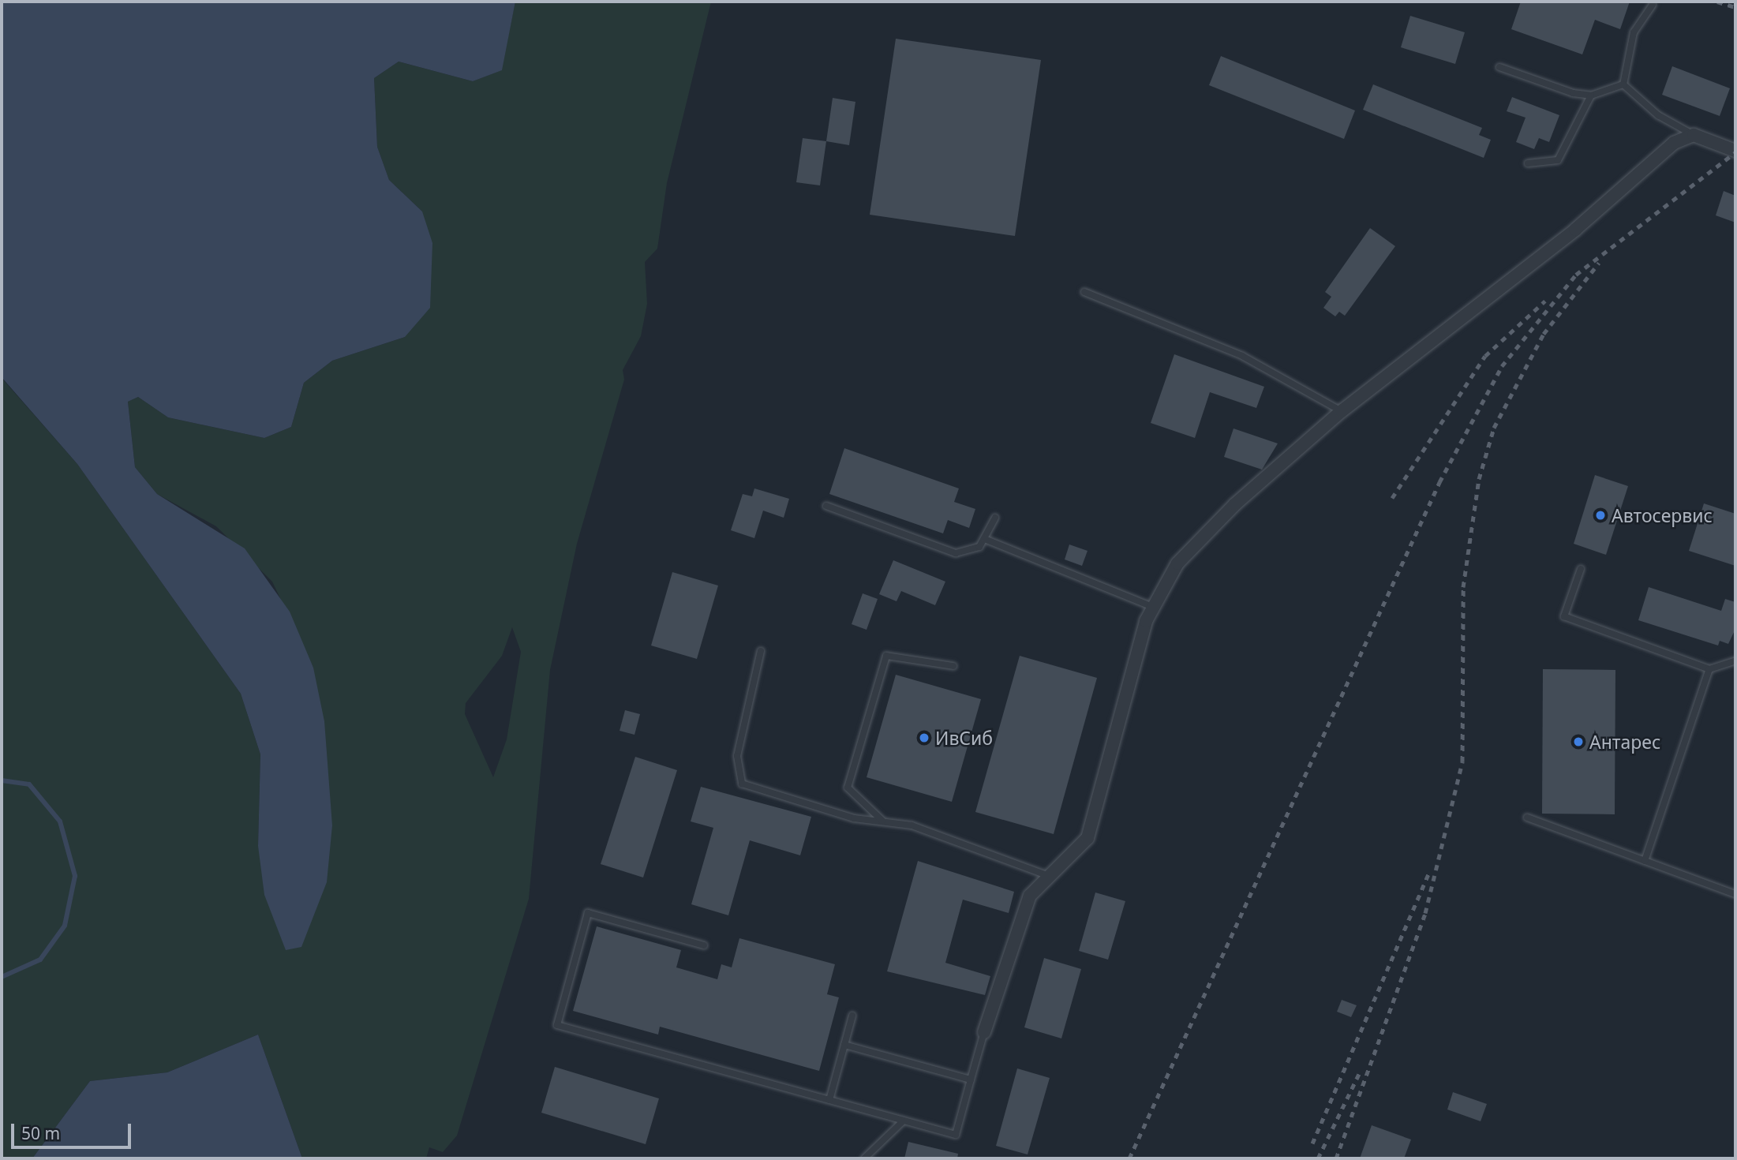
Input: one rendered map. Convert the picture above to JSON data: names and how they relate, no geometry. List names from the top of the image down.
{
  "places": ["Автосервис", "ИвСиб", "Антарес"],
  "scale_bar": "50 m"
}
